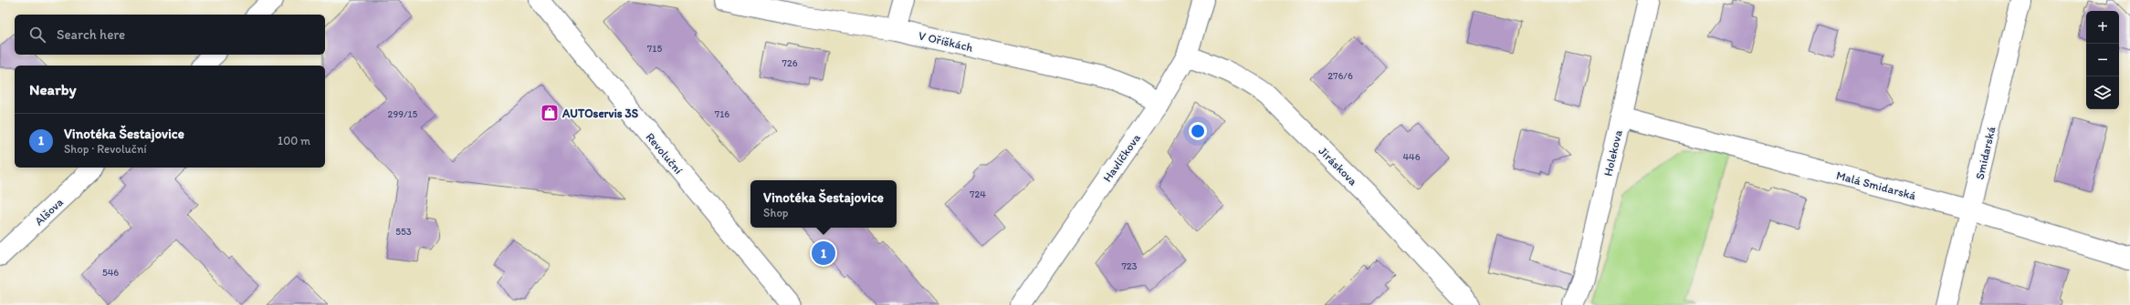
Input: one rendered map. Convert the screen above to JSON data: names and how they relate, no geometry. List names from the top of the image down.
{
  "streets": {
    "street": [
      "V Oříškách",
      "Revoluční",
      "Holekova",
      "Smidarská",
      "Havlíčkova",
      "Jiráskova",
      "Malá Smidarská",
      "Alšova"
    ]
  },
  "crossings": [
    ["V Oříškách", "Havlíčkova"],
    ["Holekova", "Malá Smidarská"],
    ["Smidarská", "Malá Smidarská"],
    ["Havlíčkova", "Jiráskova"]
  ],
  "places": {
    "shop": ["AUTOservis 3S"]
  },
  "house_numbers": [
    "715",
    "726",
    "276/6",
    "299/15",
    "716",
    "446",
    "724",
    "553",
    "723",
    "546"
  ],
  "page": {
    "map_buttons": ["+", "−"],
    "search": "Search here",
    "heading": "Nearby",
    "list": [
      {
        "mark": "1",
        "name": "Vinotéka Šestajovice",
        "note": "Shop · Revoluční",
        "value": "100 m"
      }
    ],
    "popup": ["Vinotéka Šestajovice", "Shop"],
    "pins": "1"
  }
}
